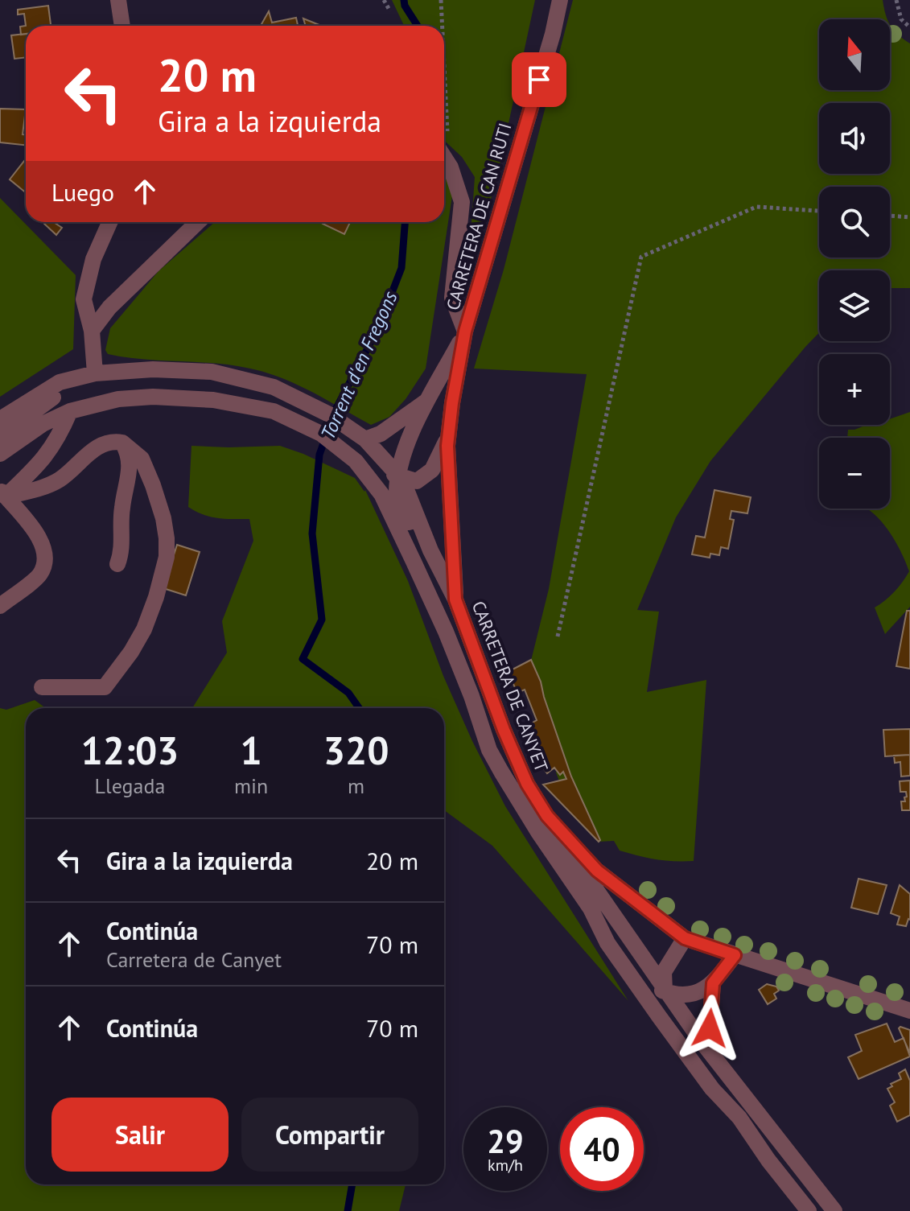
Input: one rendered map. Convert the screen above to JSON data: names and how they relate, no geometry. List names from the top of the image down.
{
  "streets": {
    "street": ["CARRETERA DE CAN RUTI", "CARRETERA DE CANYET"]
  },
  "crossings": [
    ["CARRETERA DE CAN RUTI", "CARRETERA DE CANYET"]
  ],
  "water": ["Torrent d'en Fregons"],
  "north": "top",
  "page": {
    "map_buttons": ["+", "−"],
    "turn": ["20 m", "Gira a la izquierda"],
    "then": "Luego",
    "eta": [
      "12:03",
      "Llegada",
      "1",
      "min",
      "320",
      "m"
    ],
    "list": [
      {
        "name": "Gira a la izquierda",
        "value": "20 m"
      },
      {
        "name": "Continúa",
        "note": "Carretera de Canyet",
        "value": "70 m"
      },
      {
        "name": "Continúa",
        "value": "70 m"
      }
    ],
    "buttons": ["Salir", "Compartir"],
    "speed": "29 km/h",
    "limit": "40"
  }
}
